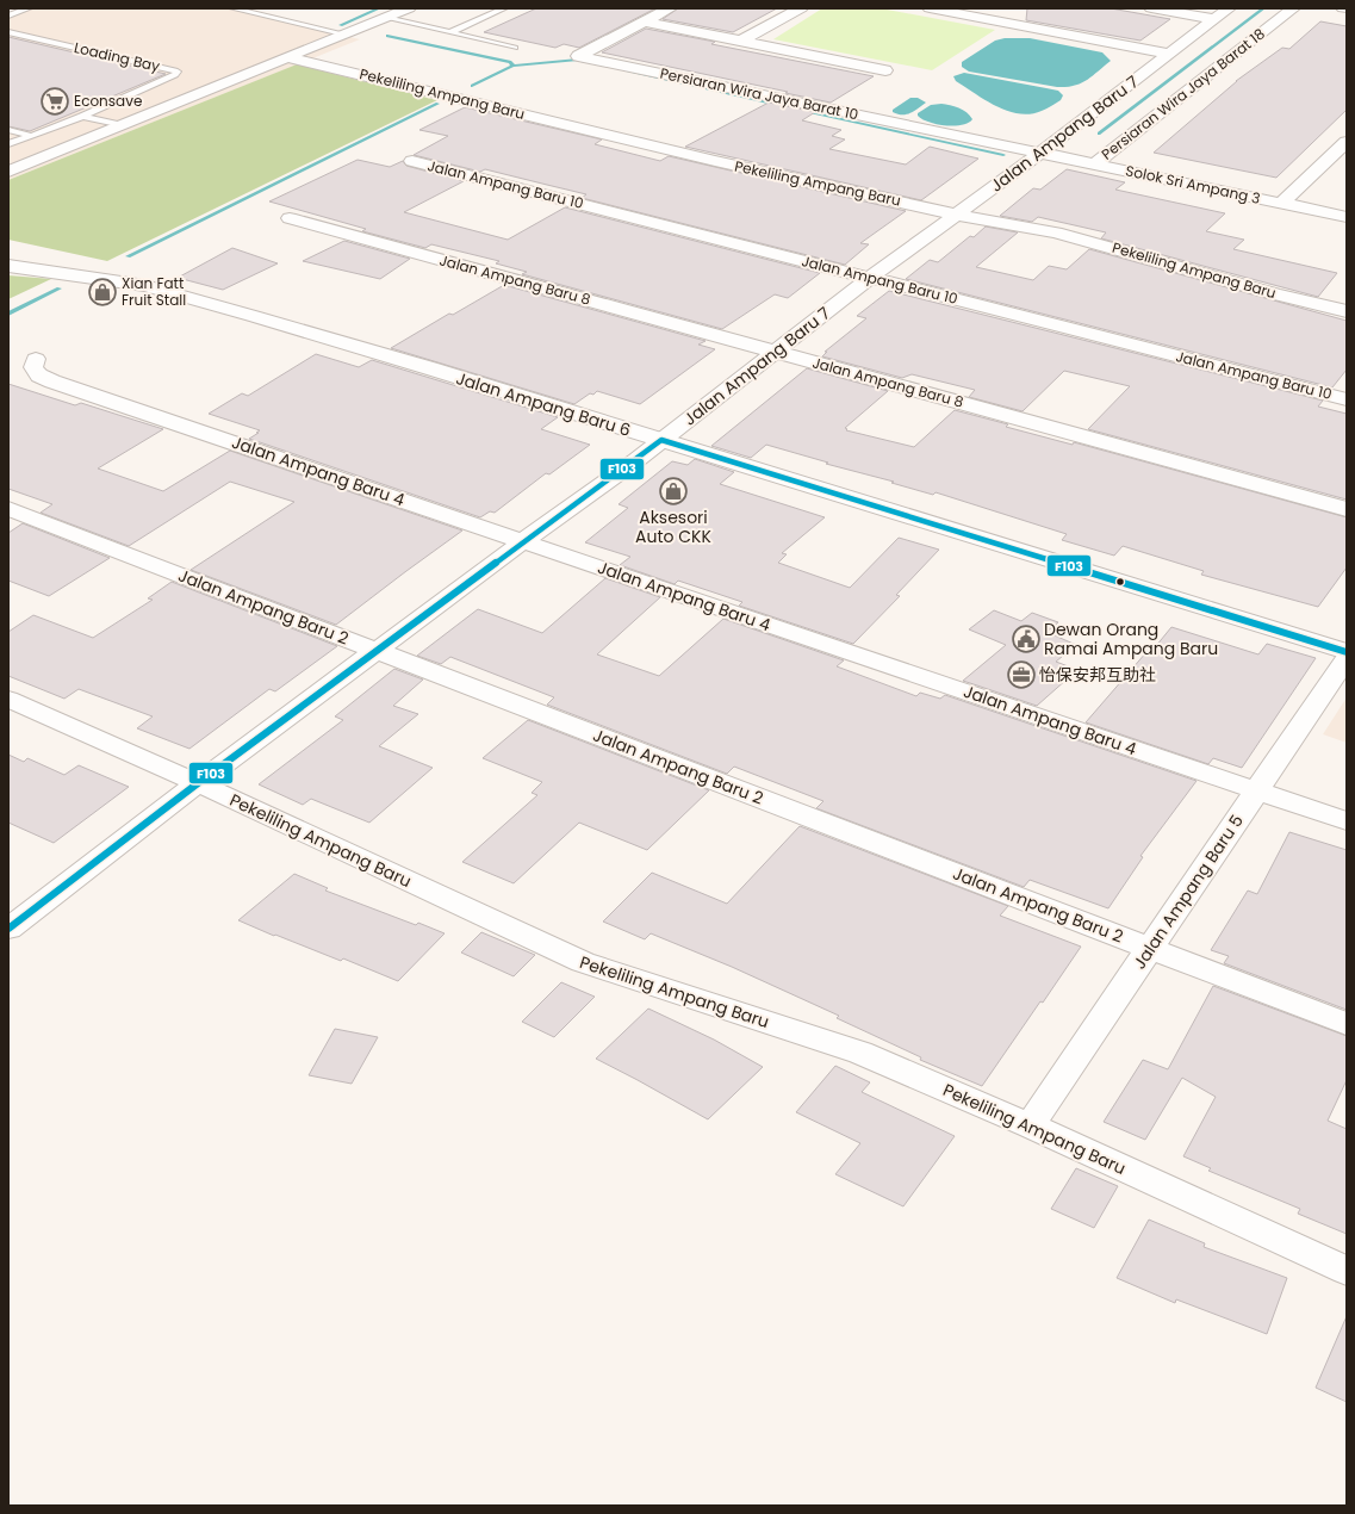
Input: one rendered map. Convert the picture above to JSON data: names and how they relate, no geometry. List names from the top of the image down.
{
  "streets": {
    "street": [
      "Pekeliling Ampang Baru",
      "Persiaran Wira Jaya Barat 10",
      "Persiaran Wira Jaya Barat 18",
      "Jalan Ampang Baru 7",
      "Jalan Ampang Baru 10",
      "Solok Sri Ampang 3",
      "Jalan Ampang Baru 8",
      "Jalan Ampang Baru 6",
      "Jalan Ampang Baru 4",
      "Jalan Ampang Baru 2",
      "Jalan Ampang Baru 5"
    ],
    "lane": ["Loading Bay"]
  },
  "crossings": [
    ["Pekeliling Ampang Baru", "Jalan Ampang Baru 7"],
    ["Pekeliling Ampang Baru", "Jalan Ampang Baru 5"],
    ["Persiaran Wira Jaya Barat 10", "Jalan Ampang Baru 7"],
    ["Persiaran Wira Jaya Barat 10", "Solok Sri Ampang 3"],
    ["Persiaran Wira Jaya Barat 18", "Solok Sri Ampang 3"],
    ["Jalan Ampang Baru 7", "Jalan Ampang Baru 10"],
    ["Jalan Ampang Baru 7", "Solok Sri Ampang 3"],
    ["Jalan Ampang Baru 7", "Jalan Ampang Baru 8"],
    ["Jalan Ampang Baru 7", "Jalan Ampang Baru 6"],
    ["Jalan Ampang Baru 7", "Jalan Ampang Baru 4"],
    ["Jalan Ampang Baru 7", "Jalan Ampang Baru 2"],
    ["Jalan Ampang Baru 4", "Jalan Ampang Baru 5"],
    ["Jalan Ampang Baru 2", "Jalan Ampang Baru 5"]
  ],
  "places": {
    "supermarket": ["Econsave"],
    "shop": ["Xian Fatt Fruit Stall", "Aksesori Auto CKK"],
    "public building": ["Dewan Orang Ramai Ampang Baru"],
    "office": ["怡保安邦互助社"]
  },
  "lines": ["transit line F103"]
}
